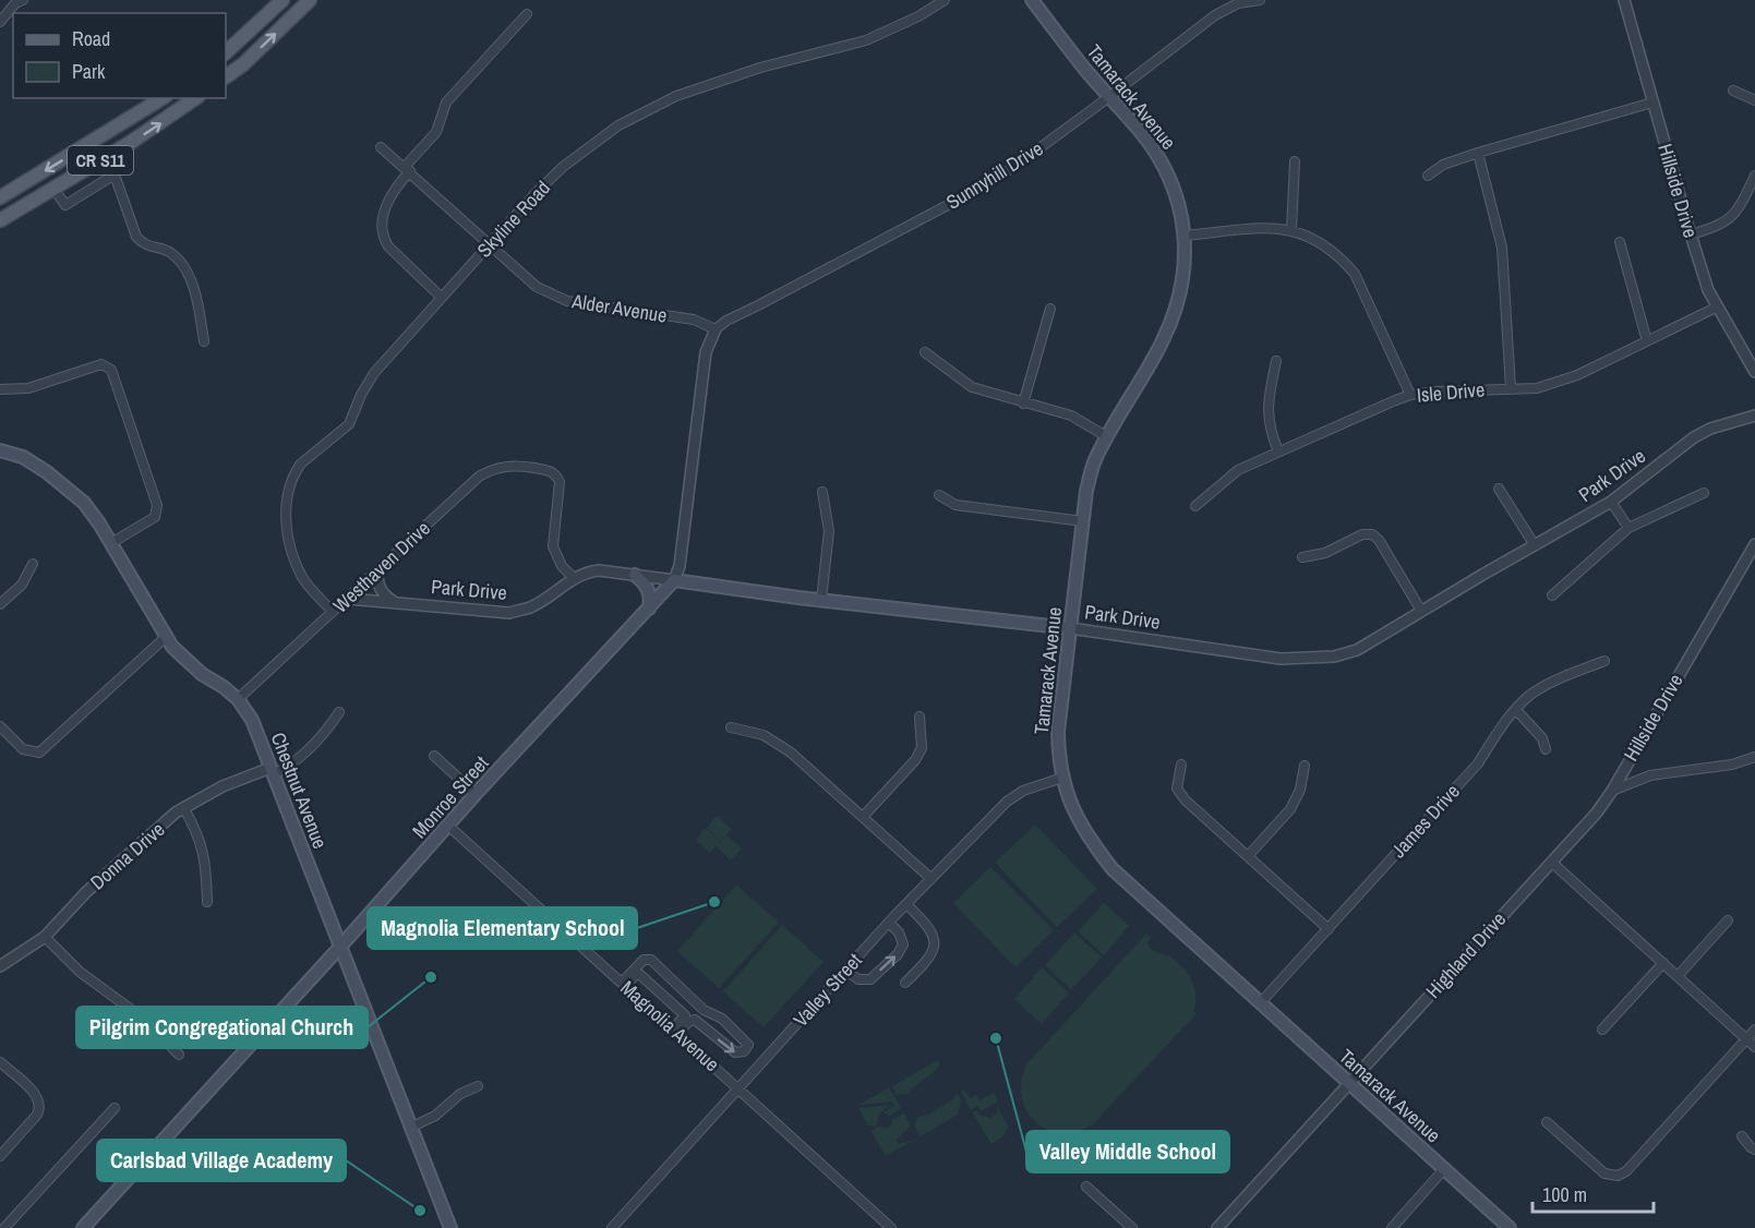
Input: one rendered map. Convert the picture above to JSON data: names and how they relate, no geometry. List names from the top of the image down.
{
  "streets": {
    "main road": [
      "Tamarack Avenue",
      "CR S11",
      "Park Drive",
      "Chestnut Avenue",
      "Monroe Street"
    ],
    "street": [
      "Sunnyhill Drive",
      "Hillside Drive",
      "Skyline Road",
      "Alder Avenue",
      "Isle Drive",
      "Westhaven Drive",
      "James Drive",
      "Donna Drive",
      "Highland Drive",
      "Valley Street",
      "Magnolia Avenue"
    ]
  },
  "crossings": [
    ["Tamarack Avenue", "Sunnyhill Drive"],
    ["Tamarack Avenue", "Park Drive"],
    ["Tamarack Avenue", "James Drive"],
    ["Tamarack Avenue", "Highland Drive"],
    ["Tamarack Avenue", "Valley Street"],
    ["Sunnyhill Drive", "Alder Avenue"],
    ["Sunnyhill Drive", "Monroe Street"],
    ["Hillside Drive", "Isle Drive"],
    ["Hillside Drive", "Highland Drive"],
    ["Skyline Road", "Alder Avenue"],
    ["Skyline Road", "Westhaven Drive"],
    ["Alder Avenue", "Monroe Street"],
    ["Park Drive", "Westhaven Drive"],
    ["Park Drive", "Monroe Street"],
    ["Westhaven Drive", "Chestnut Avenue"],
    ["Chestnut Avenue", "Monroe Street"],
    ["Chestnut Avenue", "Donna Drive"],
    ["Monroe Street", "Magnolia Avenue"],
    ["Valley Street", "Magnolia Avenue"]
  ],
  "places": [
    "Magnolia Elementary School",
    "Pilgrim Congregational Church",
    "Valley Middle School",
    "Carlsbad Village Academy"
  ],
  "legend": ["Road", "Park"],
  "scale_bar": "100 m"
}
